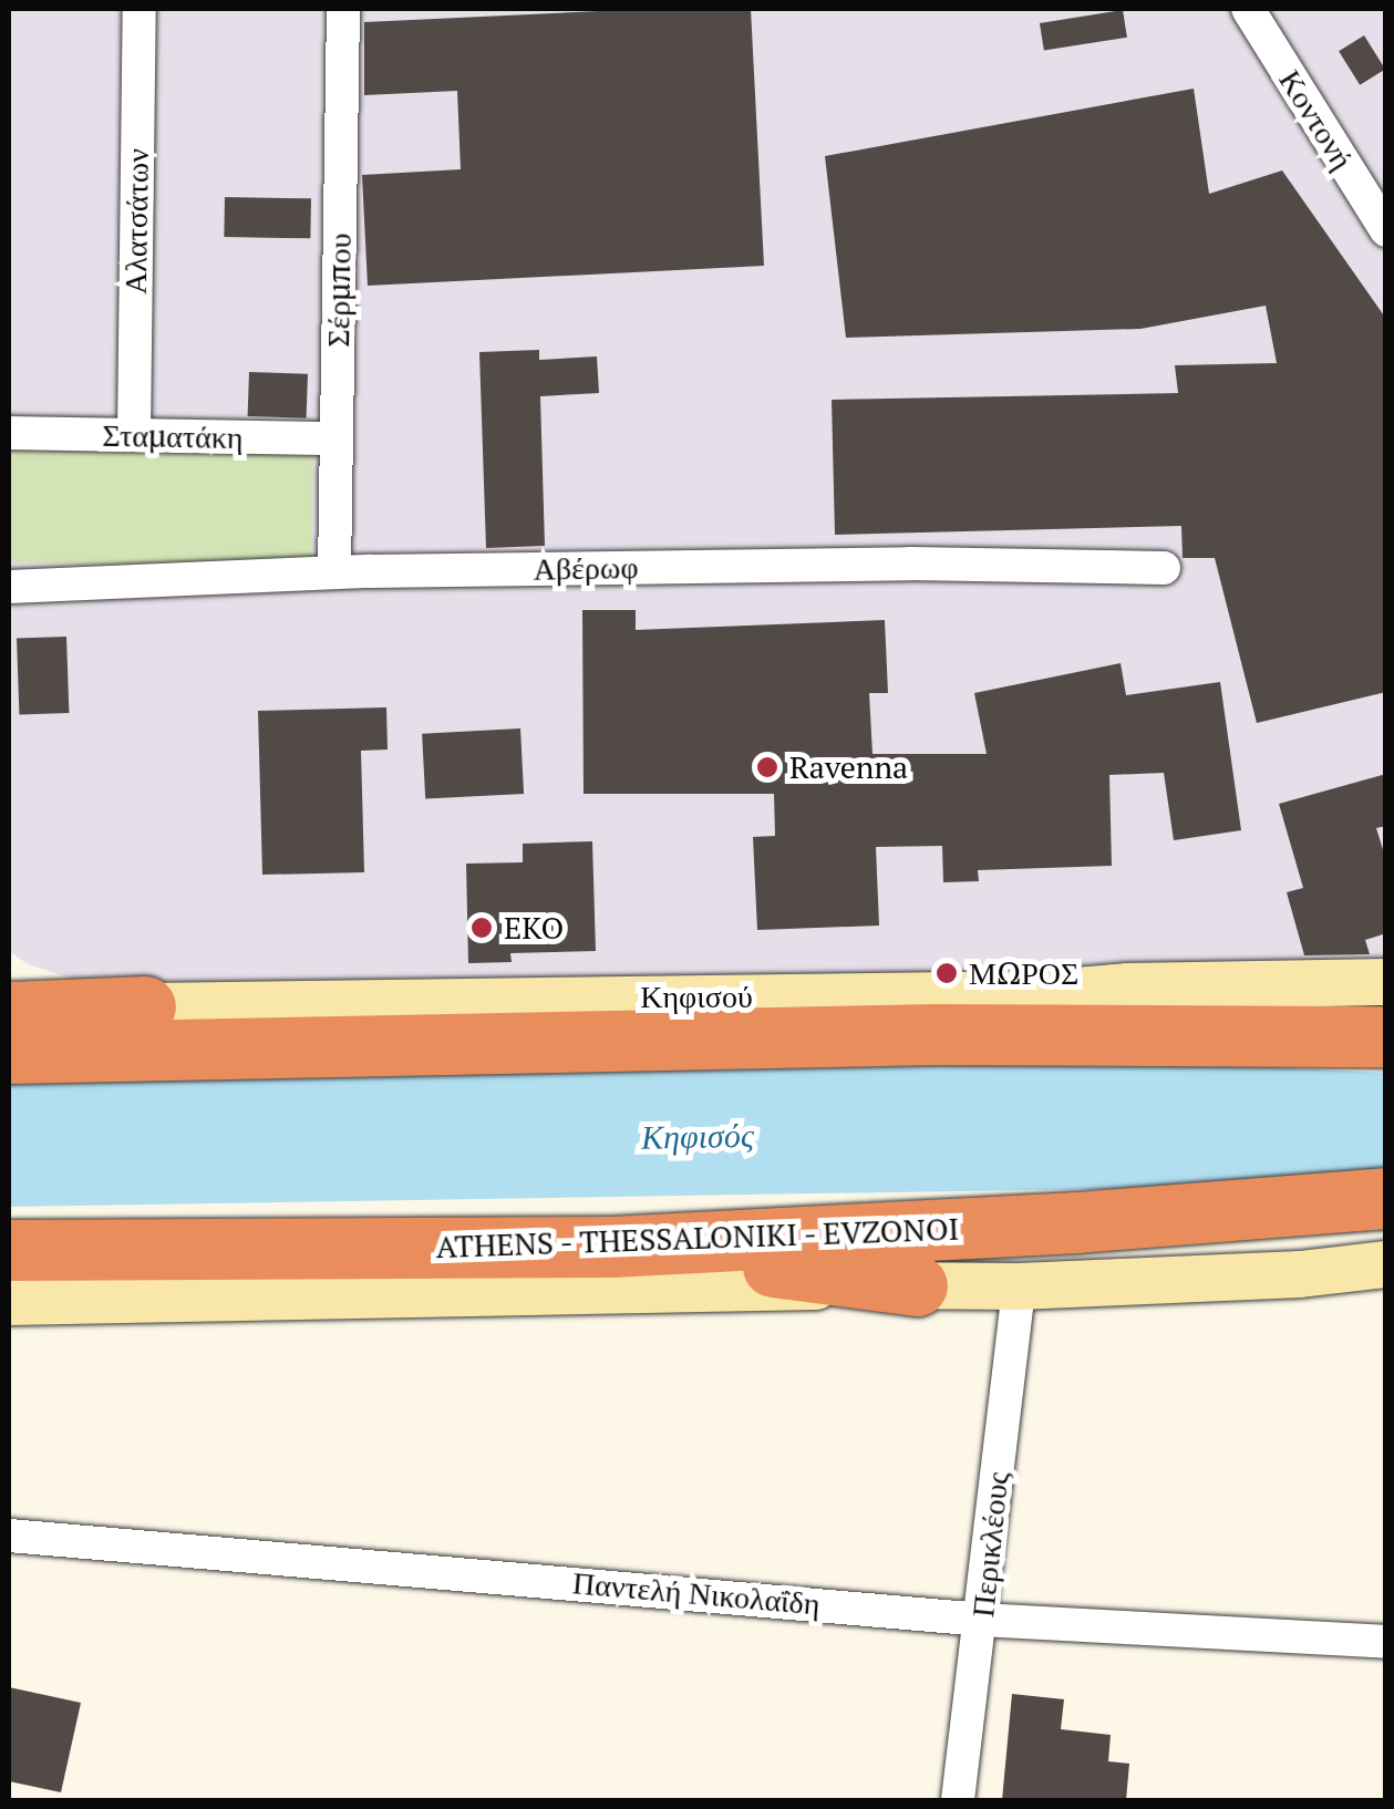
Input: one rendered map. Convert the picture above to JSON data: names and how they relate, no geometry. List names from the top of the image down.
{
  "streets": {
    "highway": ["ATHENS - THESSALONIKI - EVZONOI"],
    "main road": ["Κηφισού"],
    "street": [
      "Κοντονή",
      "Αλατσάτων",
      "Σέρμπου",
      "Σταματάκη",
      "Αβέρωφ",
      "Περικλέους",
      "Παντελή Νικολαΐδη"
    ]
  },
  "crossings": [
    ["Αλατσάτων", "Σταματάκη"],
    ["Σέρμπου", "Σταματάκη"],
    ["Σέρμπου", "Αβέρωφ"],
    ["Περικλέους", "Παντελή Νικολαΐδη"]
  ],
  "water": ["Κηφισός"],
  "places": ["Ravenna", "EKO", "ΜΩΡΟΣ"]
}
